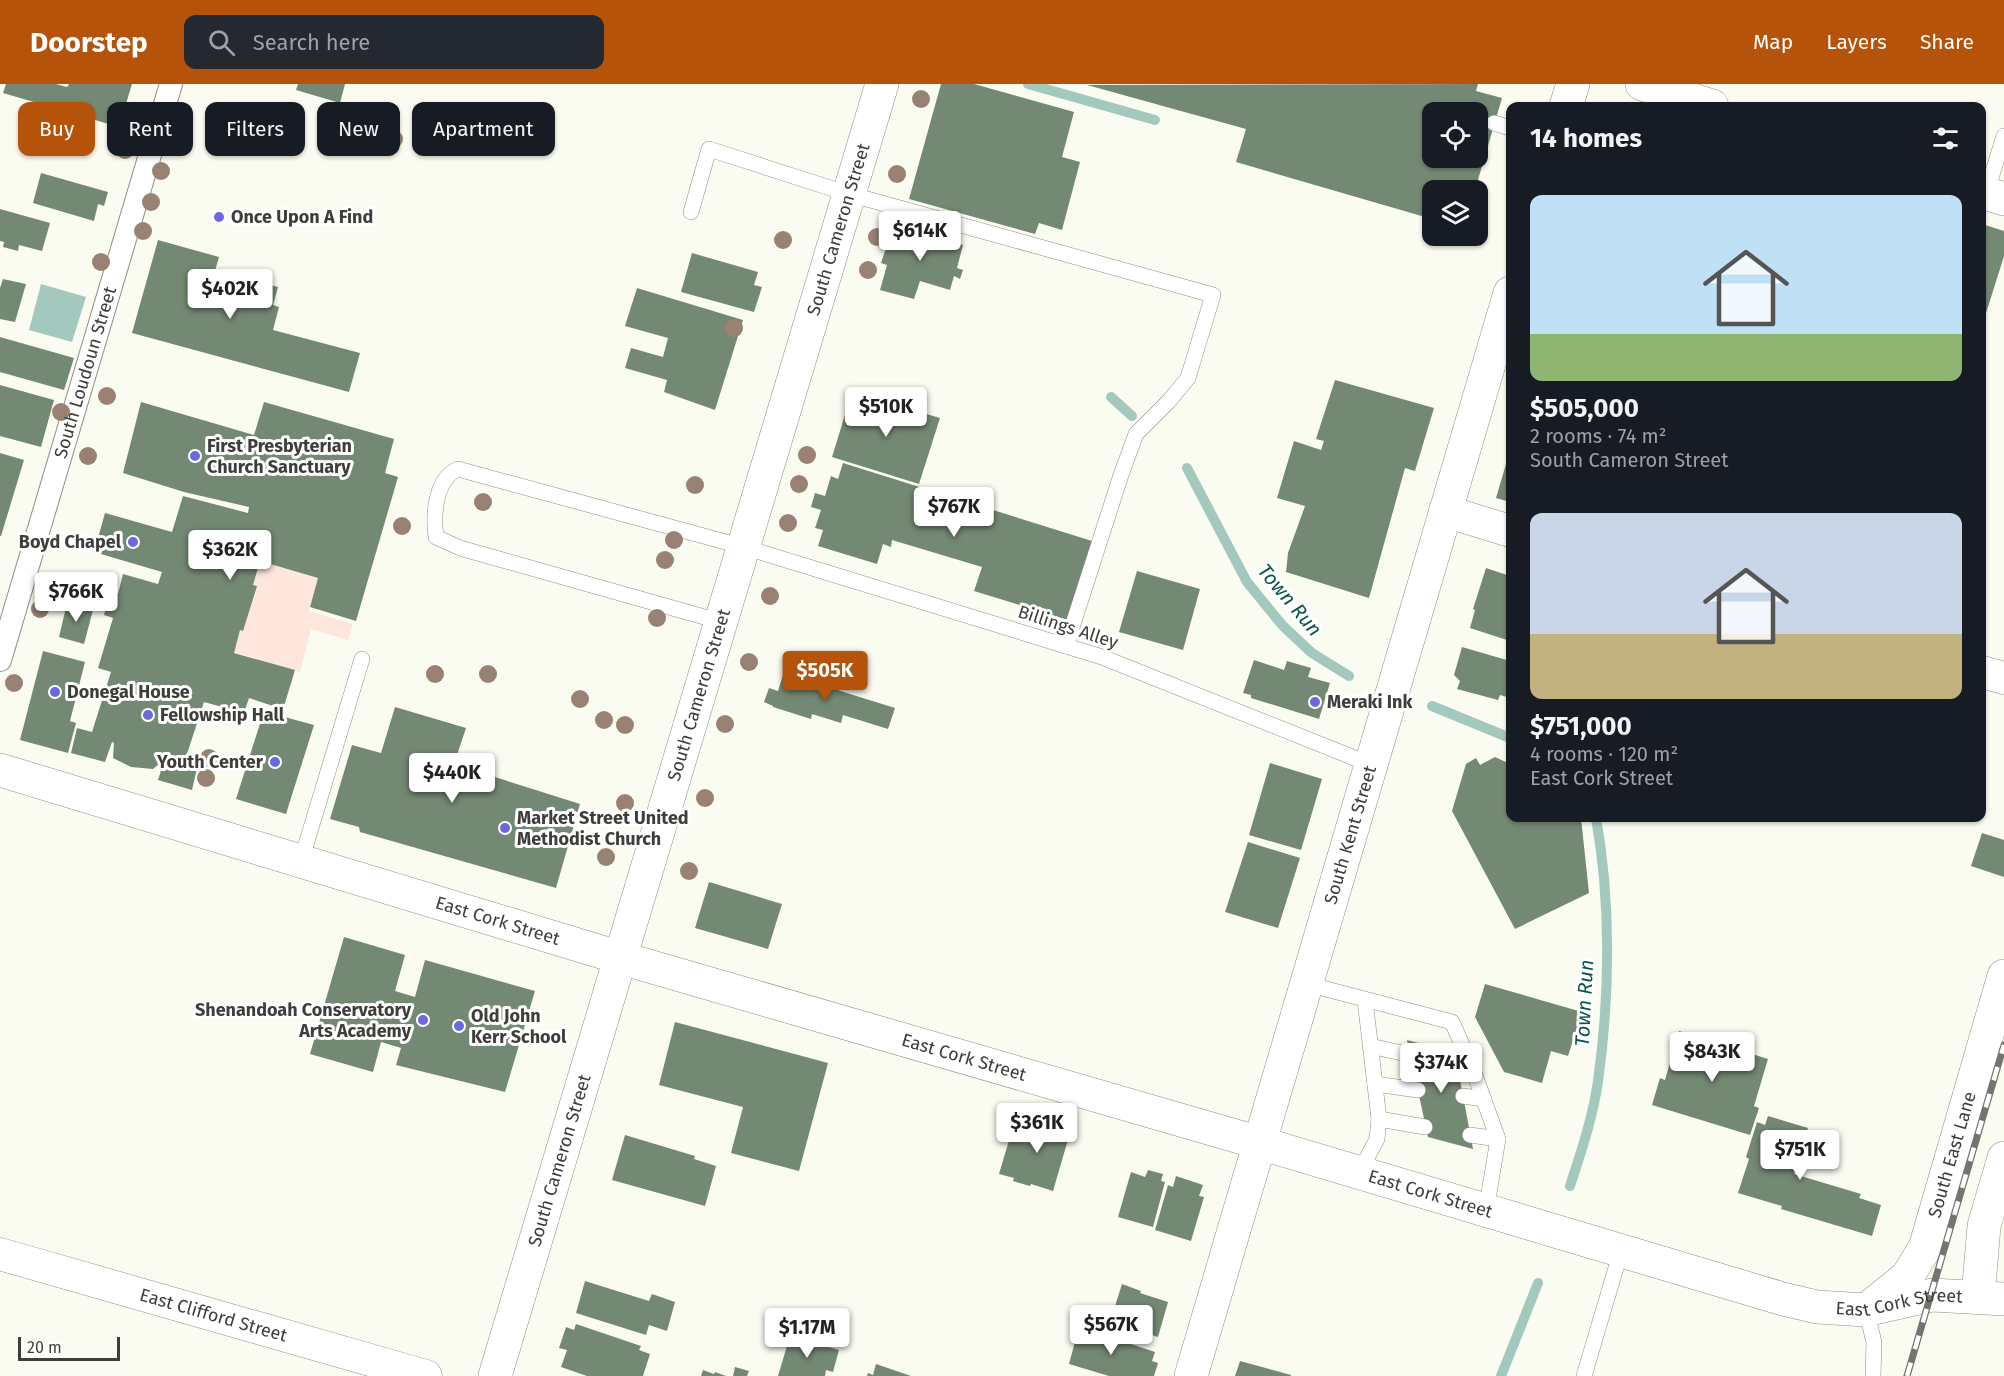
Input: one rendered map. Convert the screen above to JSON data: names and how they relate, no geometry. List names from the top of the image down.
{
  "streets": {
    "main road": [
      "South Cameron Street",
      "South Kent Street",
      "East Cork Street",
      "South East Lane"
    ],
    "street": ["South Loudoun Street", "East Clifford Street"],
    "lane": ["Billings Alley"]
  },
  "crossings": [
    ["South Cameron Street", "Billings Alley"],
    ["South Cameron Street", "East Cork Street"],
    ["Billings Alley", "South Kent Street"],
    ["South Kent Street", "East Cork Street"],
    ["East Cork Street", "South East Lane"]
  ],
  "water": ["Town Run"],
  "places": [
    "Once Upon A Find",
    "First Presbyterian Church Sanctuary",
    "Boyd Chapel",
    "Donegal House",
    "Meraki Ink",
    "Fellowship Hall",
    "Youth Center",
    "Market Street United Methodist Church",
    "Shenandoah Conservatory Arts Academy",
    "Old John Kerr School"
  ],
  "scale_bar": "20 m",
  "page": {
    "header": "Doorstep",
    "search": "Search here",
    "nav": ["Map", "Layers", "Share"],
    "chip": [
      "Buy",
      "Rent",
      "Filters",
      "New",
      "Apartment"
    ],
    "heading": "14 homes",
    "list": [
      {
        "name": "$505,000",
        "note": "2 rooms · 74 m² · South Cameron Street"
      },
      {
        "name": "$751,000",
        "note": "4 rooms · 120 m² · East Cork Street"
      }
    ],
    "price": [
      "$614K",
      "$402K",
      "$510K",
      "$767K",
      "$362K",
      "$766K",
      "$505K",
      "$440K",
      "$843K",
      "$374K",
      "$361K",
      "$751K",
      "$567K",
      "$1.17M"
    ],
    "scale": "20 m"
  }
}
